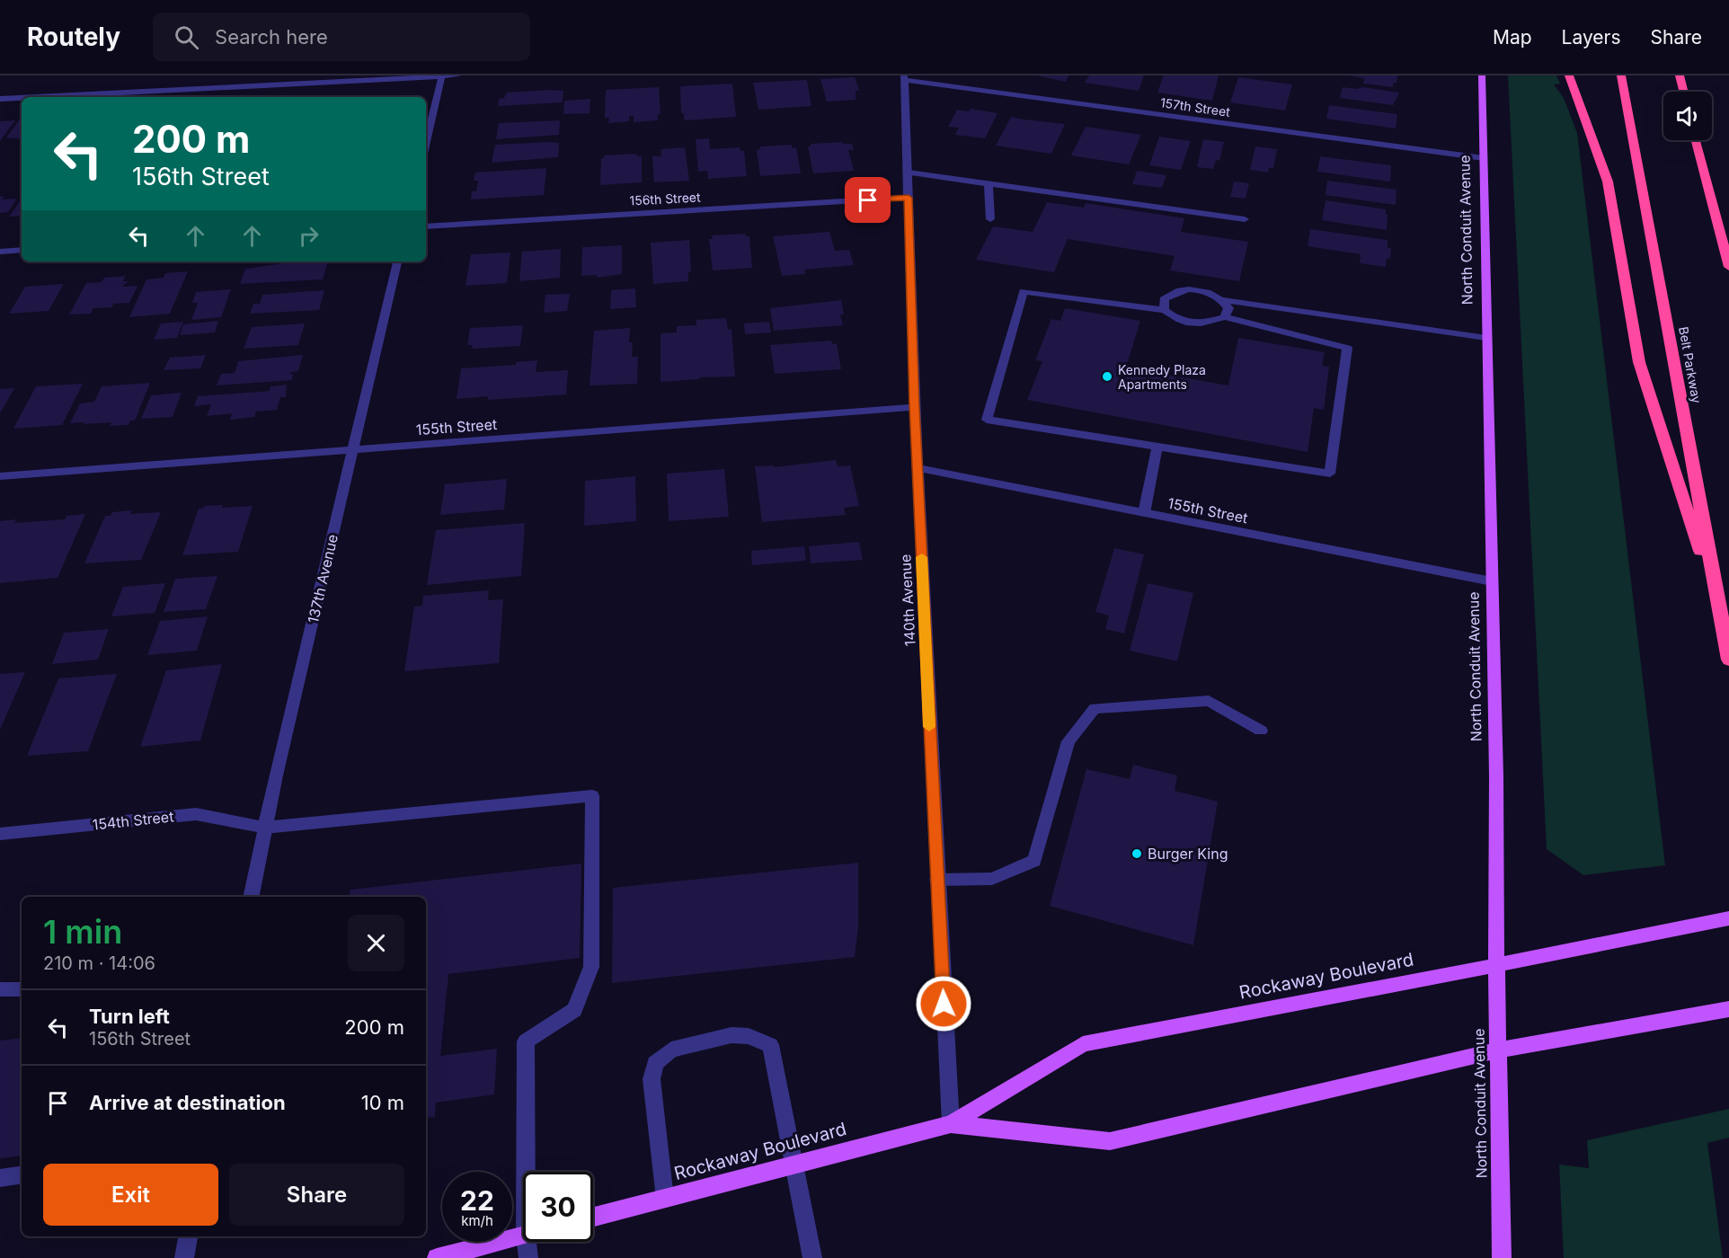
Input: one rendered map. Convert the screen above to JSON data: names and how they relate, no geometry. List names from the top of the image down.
{
  "streets": {
    "highway": ["Belt Parkway"],
    "main road": ["North Conduit Avenue", "Rockaway Boulevard"],
    "street": [
      "157th Street",
      "156th Street",
      "155th Street",
      "137th Avenue",
      "140th Avenue",
      "154th Street"
    ]
  },
  "crossings": [
    ["157th Street", "North Conduit Avenue"],
    ["157th Street", "140th Avenue"],
    ["156th Street", "140th Avenue"],
    ["North Conduit Avenue", "155th Street"],
    ["North Conduit Avenue", "Rockaway Boulevard"],
    ["155th Street", "137th Avenue"],
    ["155th Street", "140th Avenue"],
    ["137th Avenue", "154th Street"],
    ["140th Avenue", "Rockaway Boulevard"]
  ],
  "places": ["Kennedy Plaza Apartments", "Burger King"],
  "page": {
    "header": "Routely",
    "search": "Search here",
    "nav": ["Map", "Layers", "Share"],
    "turn": ["200 m", "156th Street"],
    "heading": ["1 min", "210 m · 14:06"],
    "list": [
      {
        "name": "Turn left",
        "note": "156th Street",
        "value": "200 m"
      },
      {
        "name": "Arrive at destination",
        "value": "10 m"
      }
    ],
    "buttons": ["Exit", "Share"],
    "speed": "22 km/h",
    "limit": "30"
  }
}
